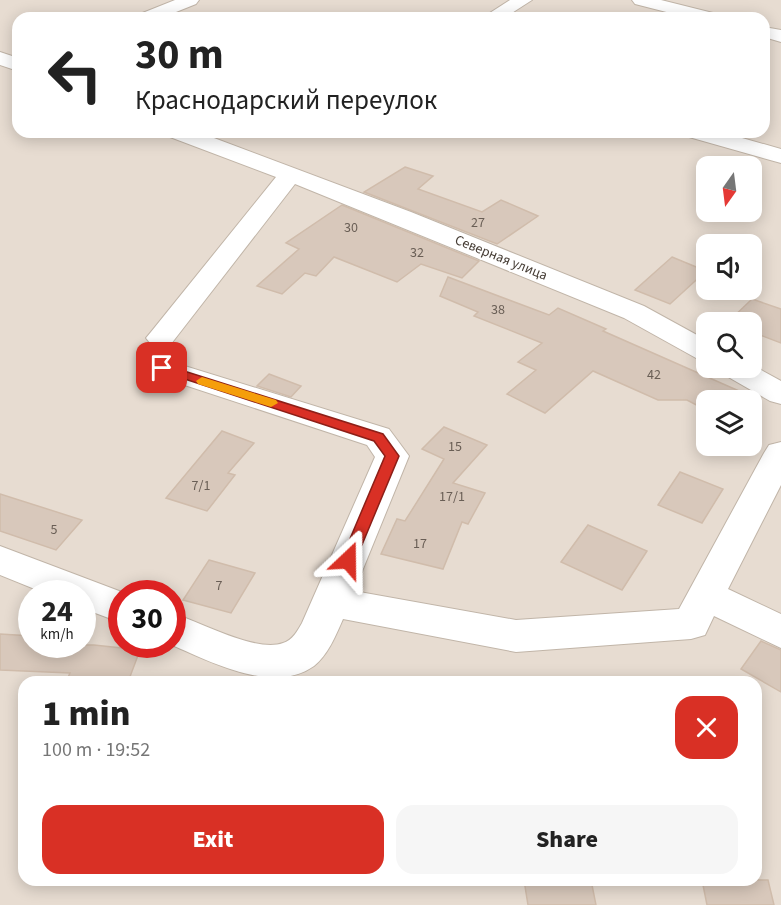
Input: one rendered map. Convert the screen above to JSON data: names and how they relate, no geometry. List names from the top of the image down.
{
  "streets": {
    "street": ["Северная улица"]
  },
  "house_numbers": [
    "27",
    "30",
    "32",
    "38",
    "42",
    "15",
    "7/1",
    "17/1",
    "5",
    "17",
    "7"
  ],
  "north": "bottom",
  "page": {
    "turn": ["30 m", "Краснодарский переулок"],
    "speed": "24 km/h",
    "limit": "30",
    "heading": ["1 min", "100 m · 19:52"],
    "buttons": ["Exit", "Share"]
  }
}
